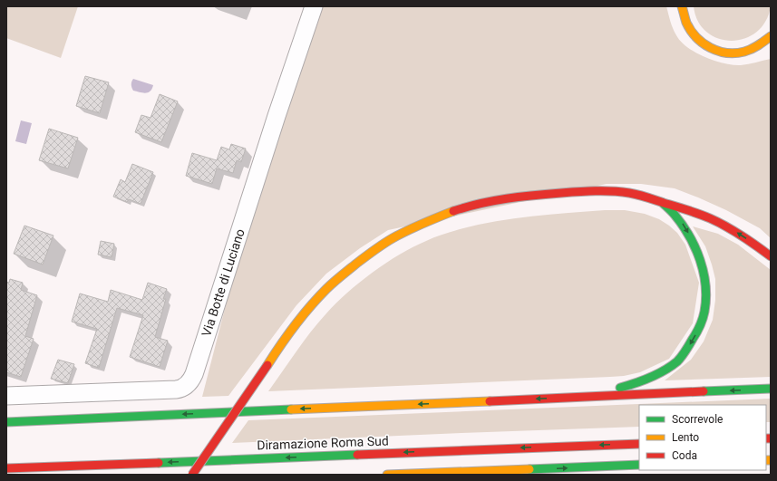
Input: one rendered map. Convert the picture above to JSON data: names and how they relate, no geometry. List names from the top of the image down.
{
  "streets": {
    "main road": ["Diramazione Roma Sud"],
    "street": ["Via Botte di Luciano"]
  },
  "legend": ["Scorrevole", "Lento", "Coda"]
}
